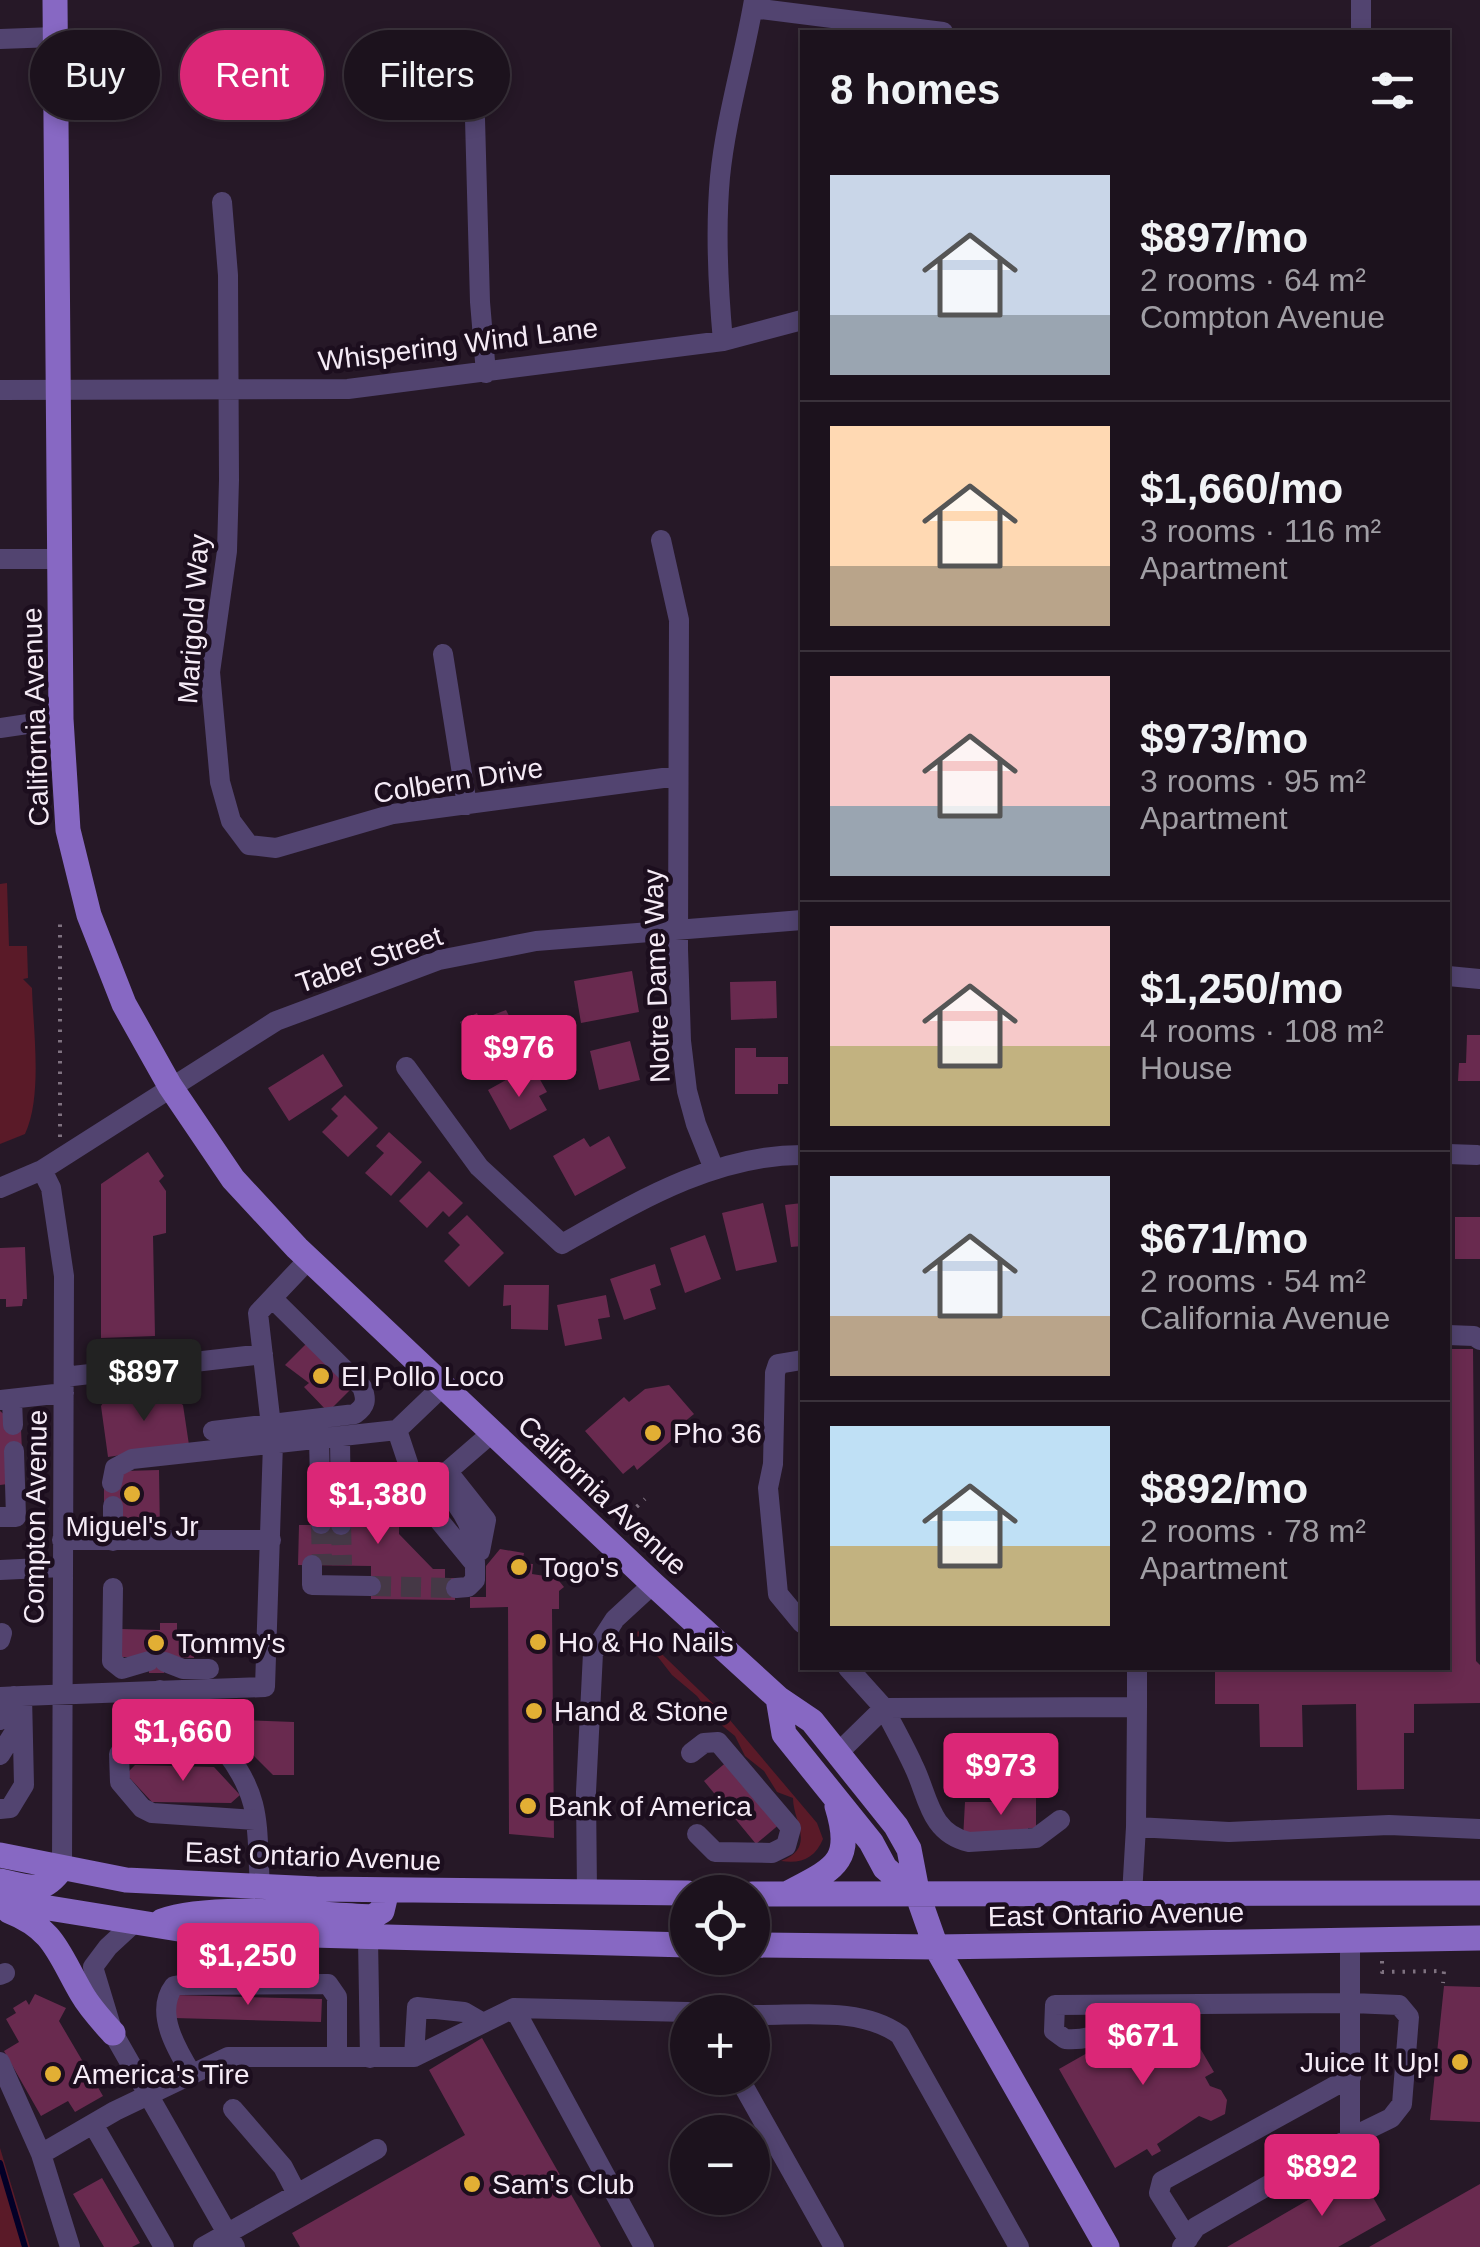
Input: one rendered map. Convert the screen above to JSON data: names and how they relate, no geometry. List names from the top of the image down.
{
  "streets": {
    "main road": ["California Avenue", "East Ontario Avenue"],
    "street": [
      "Whispering Wind Lane",
      "Marigold Way",
      "Colbern Drive",
      "Taber Street",
      "Notre Dame Way",
      "Compton Avenue"
    ]
  },
  "crossings": [
    ["Whispering Wind Lane", "Marigold Way"],
    ["Whispering Wind Lane", "California Avenue"],
    ["Marigold Way", "Colbern Drive"],
    ["California Avenue", "Taber Street"],
    ["California Avenue", "East Ontario Avenue"],
    ["Colbern Drive", "Notre Dame Way"],
    ["Taber Street", "Notre Dame Way"],
    ["Taber Street", "Compton Avenue"],
    ["Compton Avenue", "East Ontario Avenue"]
  ],
  "places": [
    "El Pollo Loco",
    "Pho 36",
    "Miguel's Jr",
    "Togo's",
    "Ho & Ho Nails",
    "Tommy's",
    "Hand & Stone",
    "Bank of America",
    "Juice It Up!",
    "America's Tire",
    "Sam's Club"
  ],
  "page": {
    "chip": ["Buy", "Rent", "Filters"],
    "heading": "8 homes",
    "list": [
      {
        "name": "$897/mo",
        "note": "2 rooms · 64 m² · Compton Avenue"
      },
      {
        "name": "$1,660/mo",
        "note": "3 rooms · 116 m² · Apartment"
      },
      {
        "name": "$973/mo",
        "note": "3 rooms · 95 m² · Apartment"
      },
      {
        "name": "$1,250/mo",
        "note": "4 rooms · 108 m² · House"
      },
      {
        "name": "$671/mo",
        "note": "2 rooms · 54 m² · California Avenue"
      },
      {
        "name": "$892/mo",
        "note": "2 rooms · 78 m² · Apartment"
      }
    ],
    "price": [
      "$976",
      "$897",
      "$1,380",
      "$1,660",
      "$973",
      "$1,250",
      "$671",
      "$892"
    ],
    "map_buttons": ["+", "−"]
  }
}
